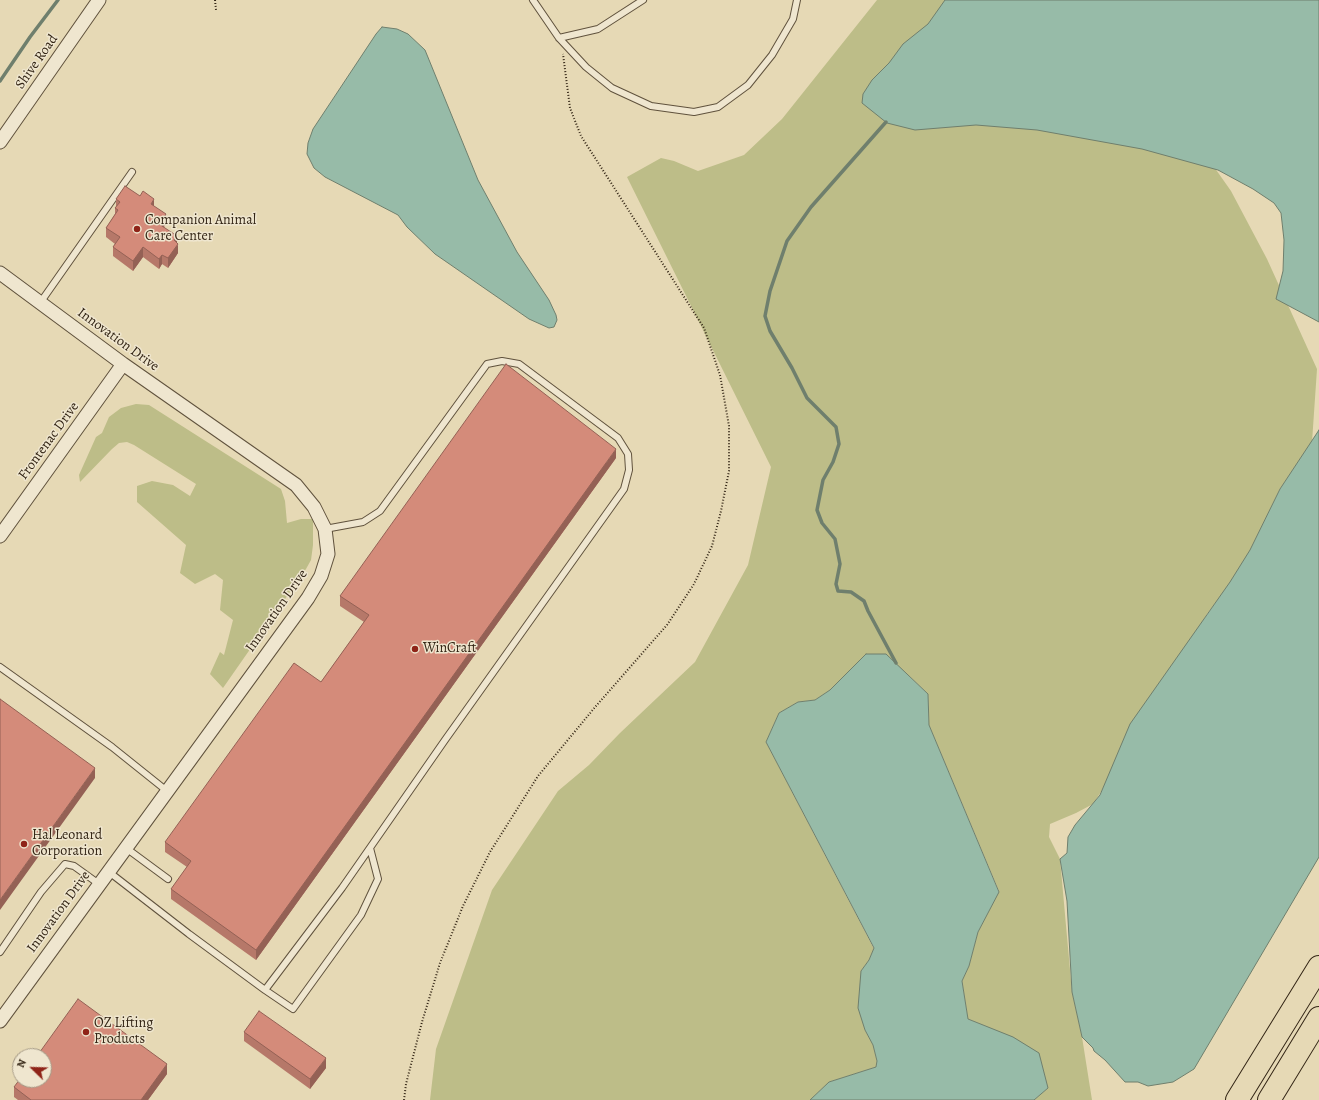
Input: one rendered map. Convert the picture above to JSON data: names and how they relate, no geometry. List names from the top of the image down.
{
  "streets": {
    "street": ["Shive Road", "Innovation Drive", "Frontenac Drive"]
  },
  "crossings": [
    ["Innovation Drive", "Frontenac Drive"]
  ],
  "places": [
    "Companion Animal Care Center",
    "WinCraft",
    "Hal Leonard Corporation",
    "OZ Lifting Products"
  ],
  "north": "top left"
}
